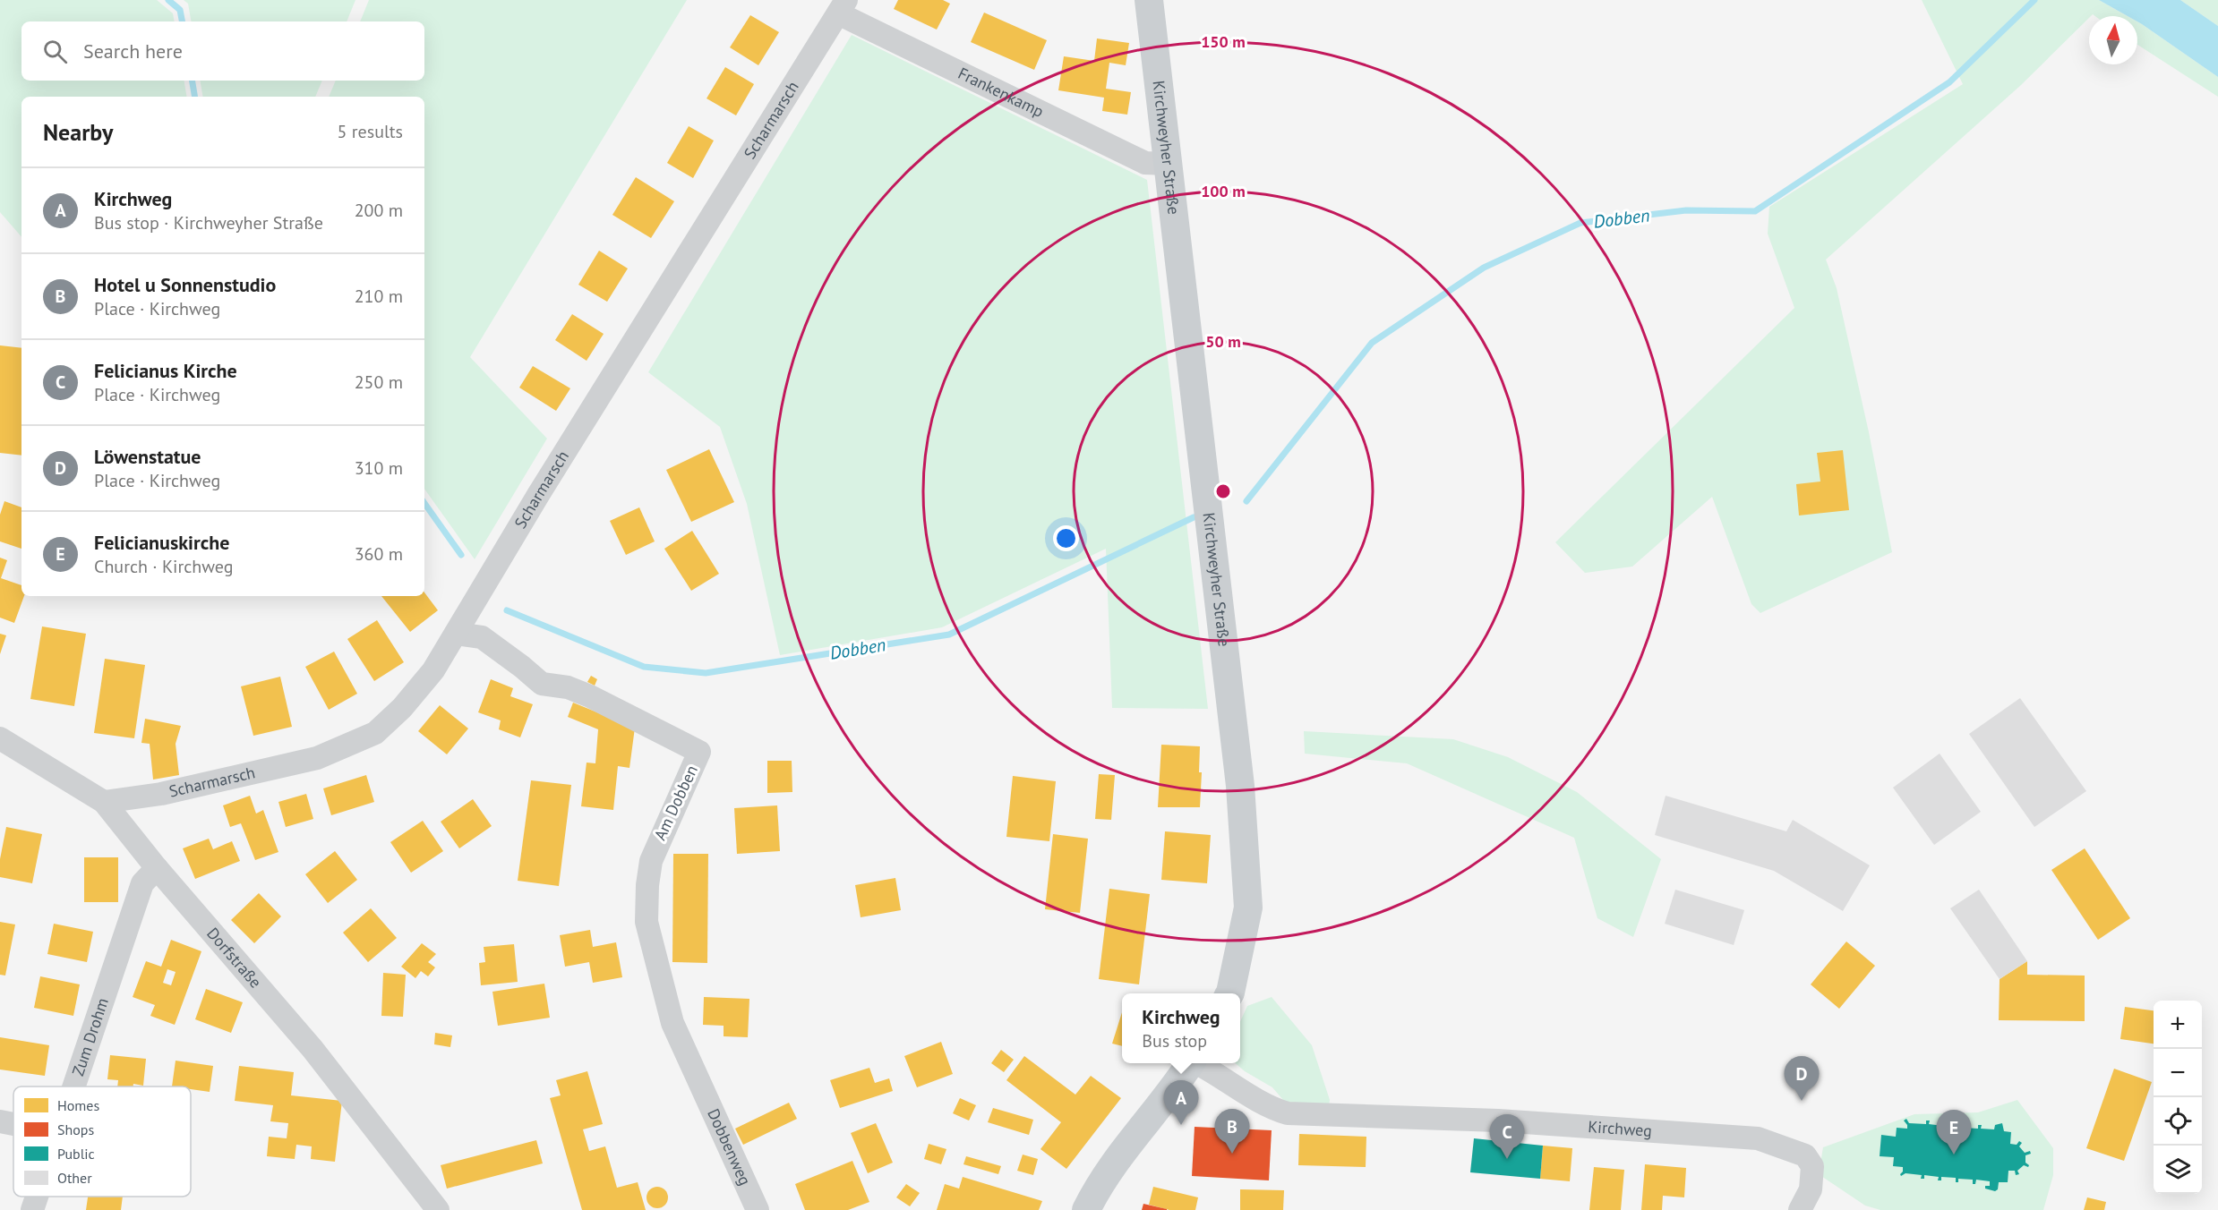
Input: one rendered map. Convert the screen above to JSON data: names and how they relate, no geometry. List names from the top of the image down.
{
  "streets": {
    "main road": ["Kirchweyher Straße"],
    "street": [
      "Frankenkamp",
      "Scharmarsch",
      "Am Dobben",
      "Dorfstraße",
      "Zum Drohm",
      "Kirchweg",
      "Dobbenweg"
    ]
  },
  "crossings": [
    ["Frankenkamp", "Scharmarsch"],
    ["Frankenkamp", "Kirchweyher Straße"],
    ["Scharmarsch", "Am Dobben"],
    ["Scharmarsch", "Dorfstraße"],
    ["Am Dobben", "Dobbenweg"],
    ["Dorfstraße", "Zum Drohm"]
  ],
  "water": ["Dobben"],
  "legend": [
    "Homes",
    "Shops",
    "Public",
    "Other"
  ],
  "north": "top",
  "page": {
    "search": "Search here",
    "heading": ["Nearby", "5 results"],
    "list": [
      {
        "mark": "A",
        "name": "Kirchweg",
        "note": "Bus stop · Kirchweyher Straße",
        "value": "200 m"
      },
      {
        "mark": "B",
        "name": "Hotel u Sonnenstudio",
        "note": "Place · Kirchweg",
        "value": "210 m"
      },
      {
        "mark": "C",
        "name": "Felicianus Kirche",
        "note": "Place · Kirchweg",
        "value": "250 m"
      },
      {
        "mark": "D",
        "name": "Löwenstatue",
        "note": "Place · Kirchweg",
        "value": "310 m"
      },
      {
        "mark": "E",
        "name": "Felicianuskirche",
        "note": "Church · Kirchweg",
        "value": "360 m"
      }
    ],
    "popup": ["Kirchweg", "Bus stop"],
    "map_buttons": ["+", "−"],
    "pins": [
      "D",
      "A",
      "B",
      "E",
      "C"
    ]
  },
  "rings": ["150 m", "100 m", "50 m"]
}
